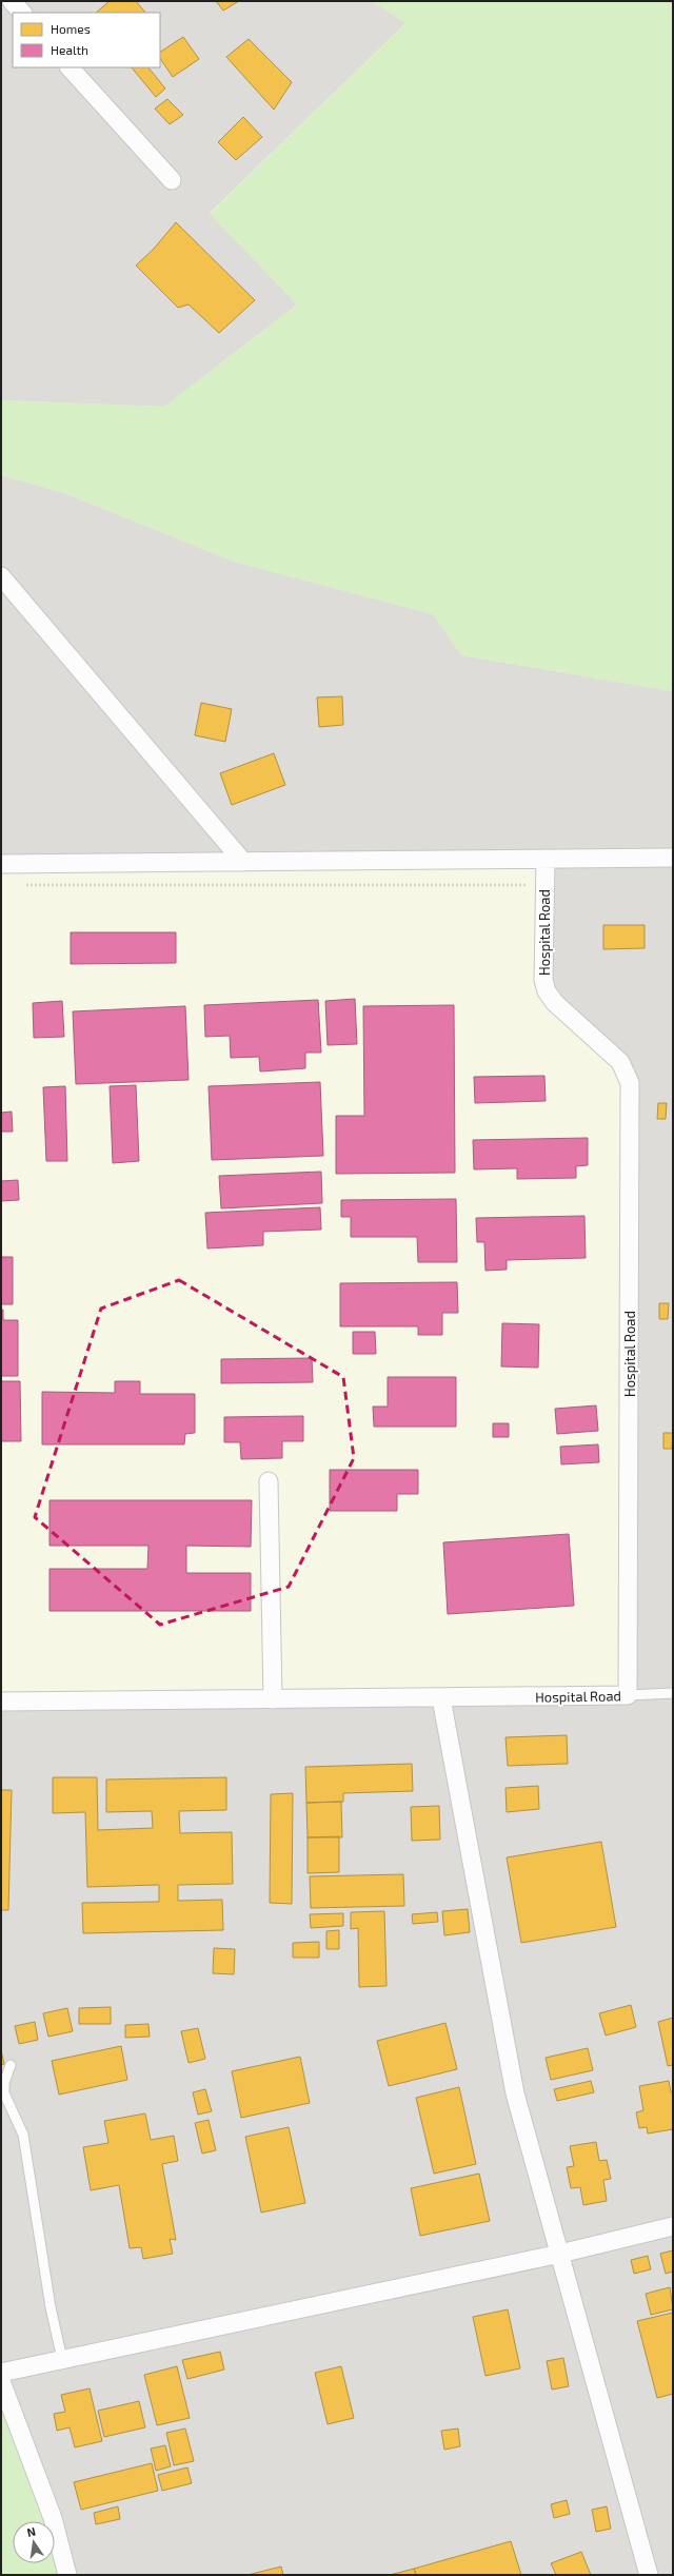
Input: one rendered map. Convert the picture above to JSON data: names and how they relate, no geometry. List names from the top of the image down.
{
  "streets": {
    "street": ["Hospital Road"]
  },
  "legend": ["Homes", "Health"],
  "north": "top"
}
